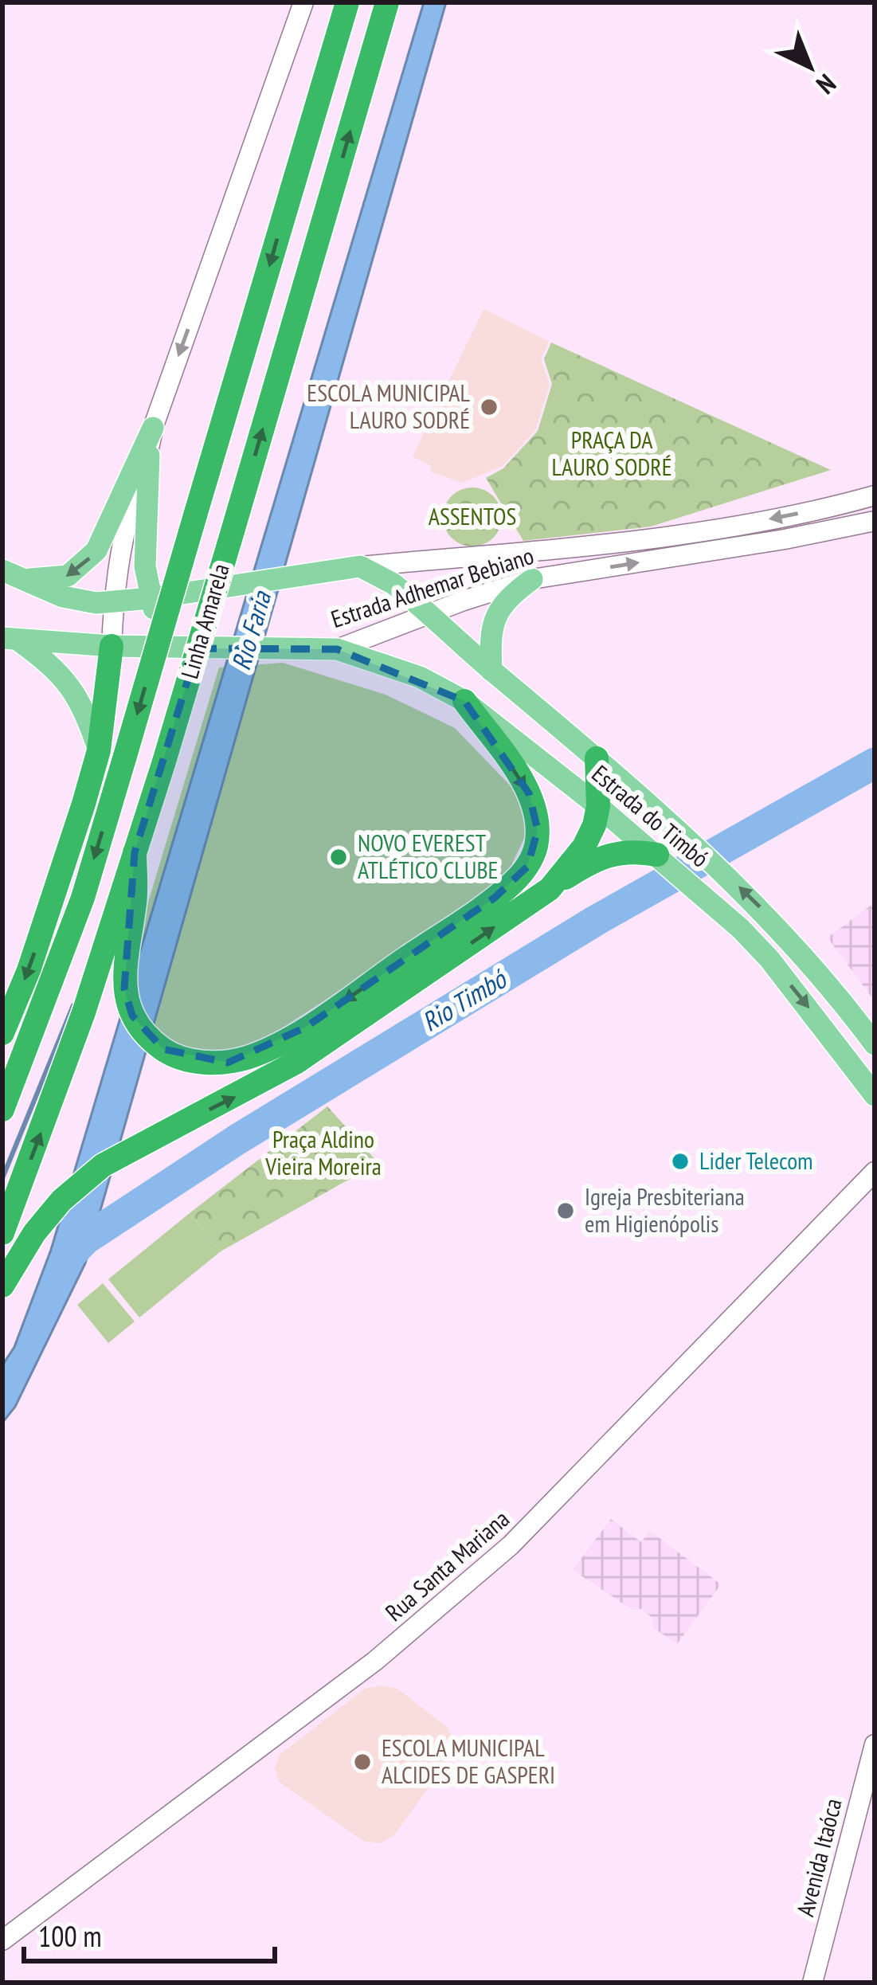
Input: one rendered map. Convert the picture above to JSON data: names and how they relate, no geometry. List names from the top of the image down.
{
  "streets": {
    "highway": ["Linha Amarela"],
    "main road": [
      "Estrada Adhemar Bebiano",
      "Estrada do Timbó",
      "Rua Santa Mariana",
      "Avenida Itaóca"
    ]
  },
  "crossings": [
    ["Estrada Adhemar Bebiano", "Estrada do Timbó"]
  ],
  "water": ["Rio Faria", "Rio Timbó"],
  "parks": ["PRAÇA DA LAURO SODRÉ", "ASSENTOS", "Praça Aldino Vieira Moreira"],
  "places": [
    "ESCOLA MUNICIPAL LAURO SODRÉ",
    "NOVO EVEREST ATLÉTICO CLUBE",
    "Lider Telecom",
    "Igreja Presbiteriana em Higienópolis",
    "ESCOLA MUNICIPAL ALCIDES DE GASPERI"
  ],
  "scale_bar": "100 m",
  "north": "bottom right"
}
